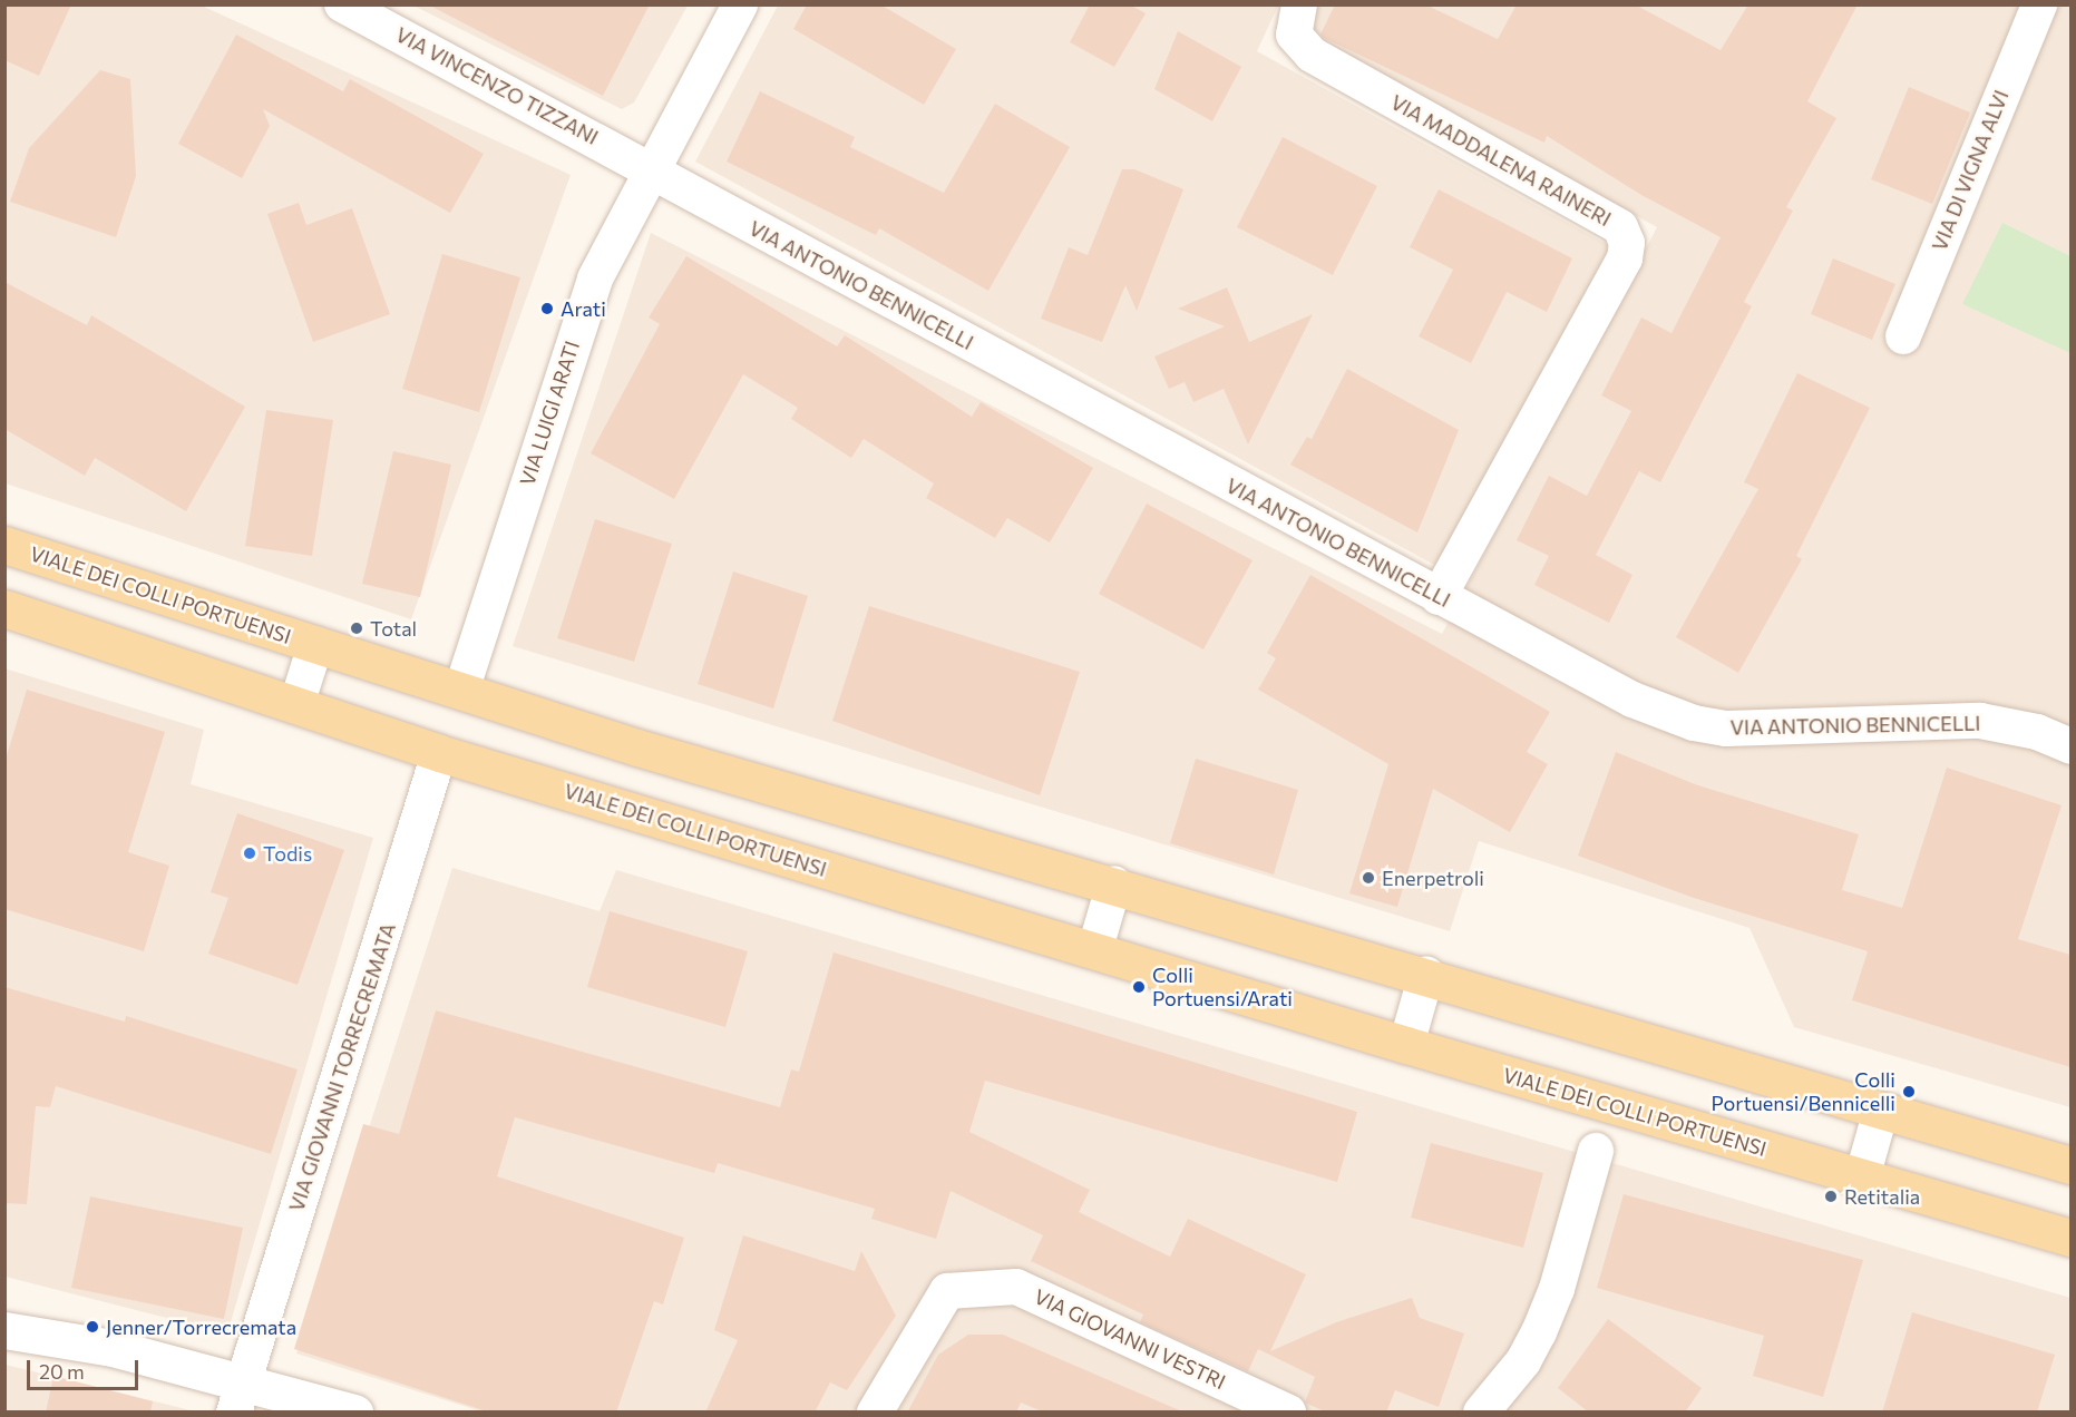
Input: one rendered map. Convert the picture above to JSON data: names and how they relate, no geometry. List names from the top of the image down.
{
  "streets": {
    "main road": ["VIALE DEI COLLI PORTUENSI"],
    "street": [
      "VIA VINCENZO TIZZANI",
      "VIA MADDALENA RAINERI",
      "VIA DI VIGNA ALVI",
      "VIA ANTONIO BENNICELLI",
      "VIA LUIGI ARATI",
      "VIA GIOVANNI TORRECREMATA",
      "VIA GIOVANNI VESTRI"
    ]
  },
  "crossings": [
    ["VIA VINCENZO TIZZANI", "VIA ANTONIO BENNICELLI"],
    ["VIA VINCENZO TIZZANI", "VIA LUIGI ARATI"],
    ["VIA MADDALENA RAINERI", "VIA ANTONIO BENNICELLI"],
    ["VIA ANTONIO BENNICELLI", "VIA LUIGI ARATI"],
    ["VIA LUIGI ARATI", "VIALE DEI COLLI PORTUENSI"],
    ["VIALE DEI COLLI PORTUENSI", "VIA GIOVANNI TORRECREMATA"]
  ],
  "places": [
    "Arati",
    "Total",
    "Todis",
    "Enerpetroli",
    "Colli Portuensi/Arati",
    "Colli Portuensi/Bennicelli",
    "Retitalia",
    "Jenner/Torrecremata"
  ],
  "scale_bar": "20 m"
}
